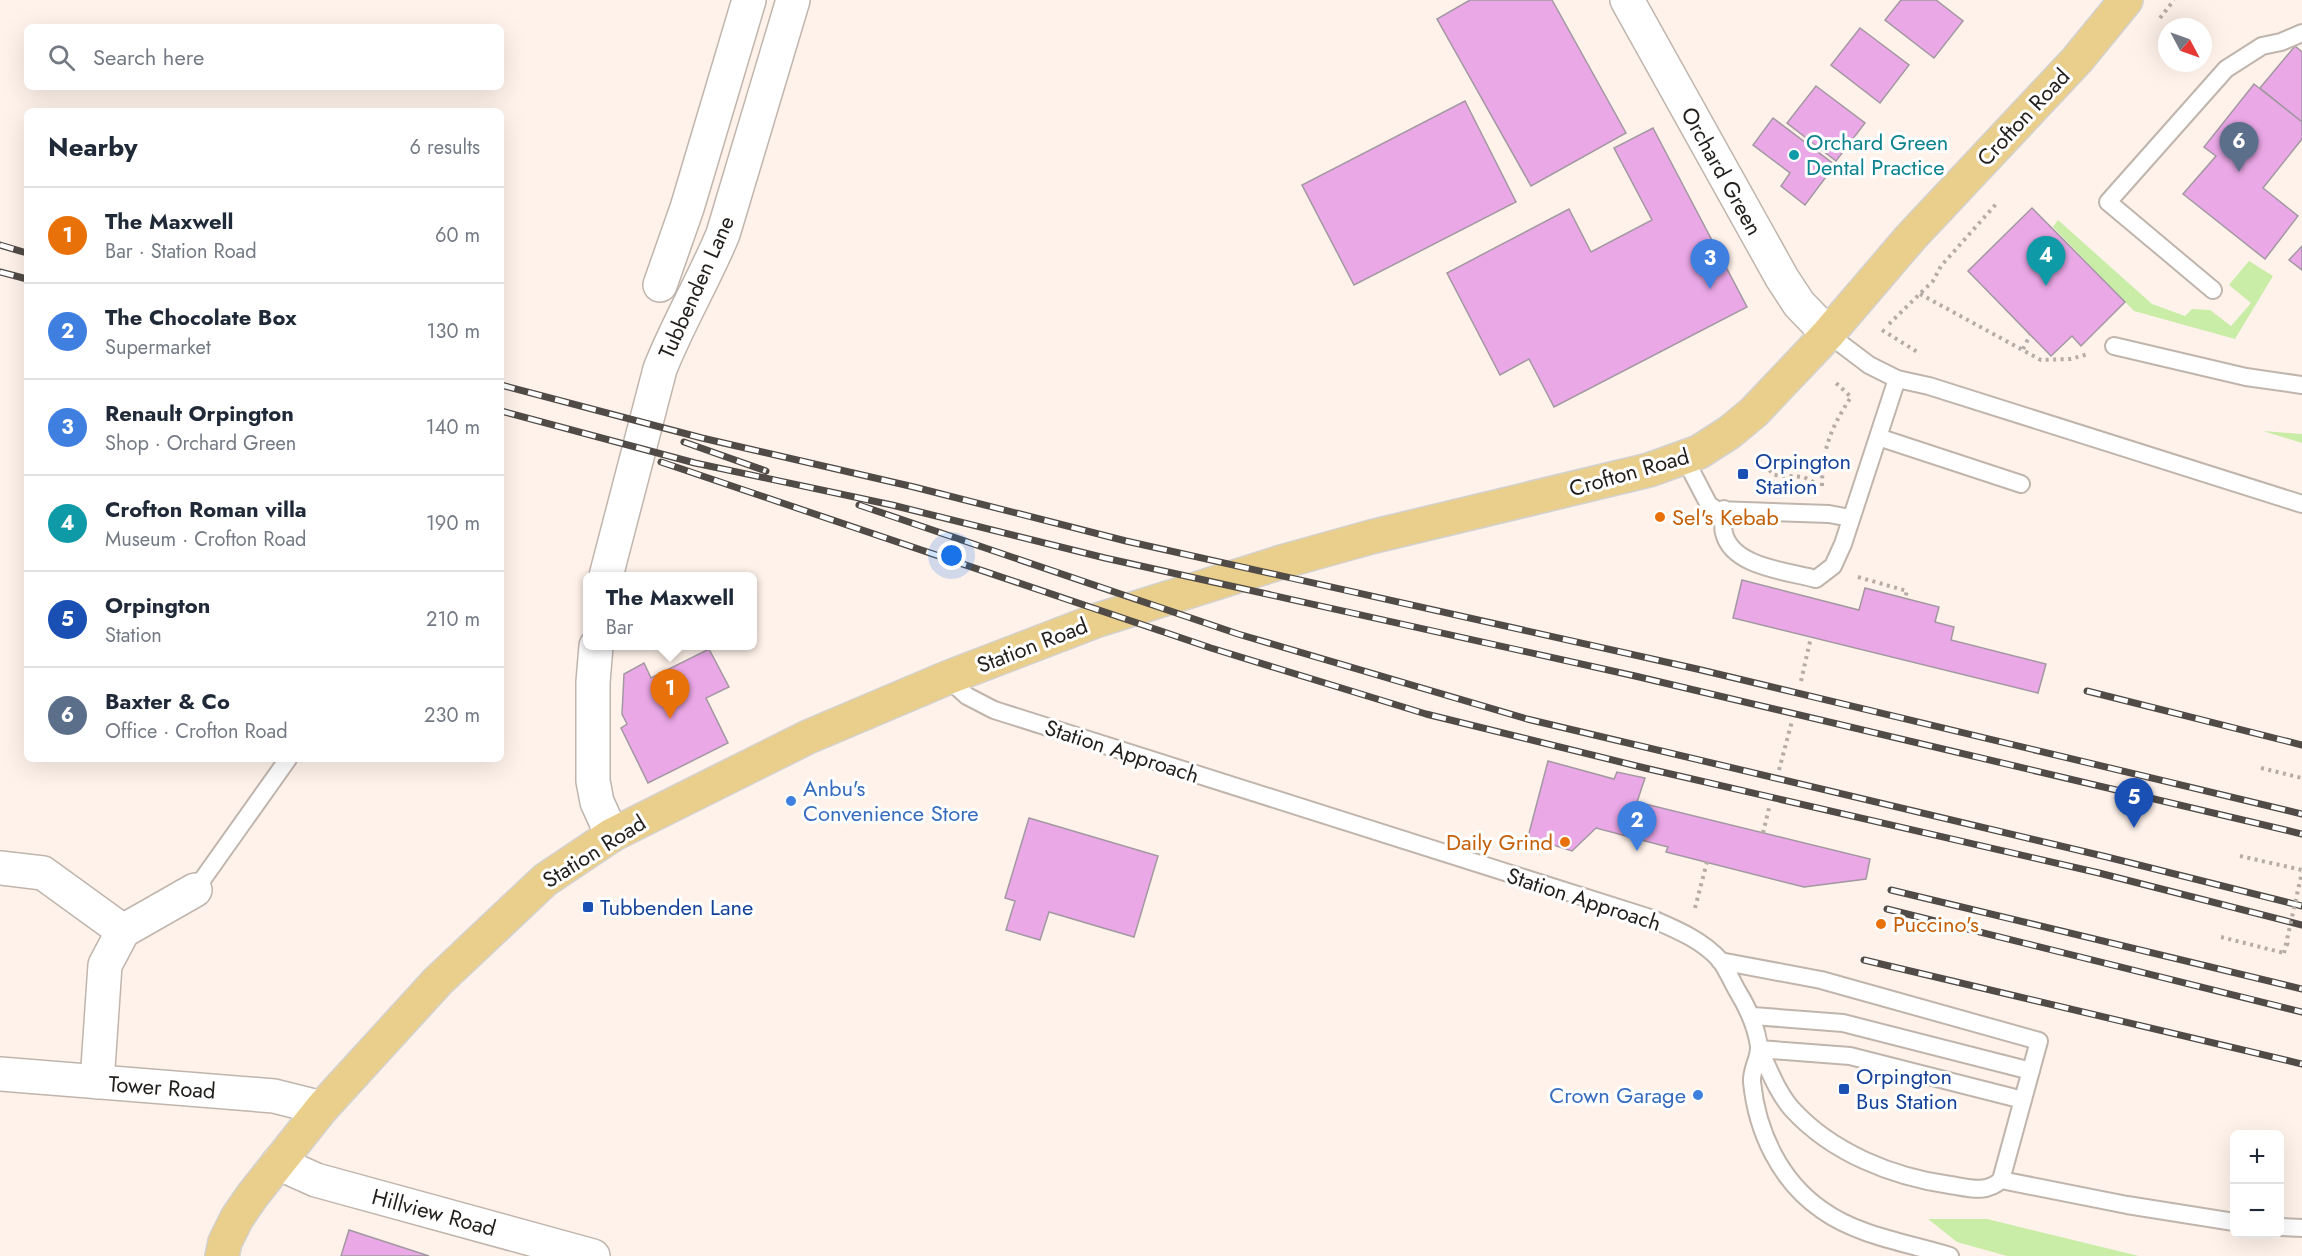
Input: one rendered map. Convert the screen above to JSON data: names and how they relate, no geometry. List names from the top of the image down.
{
  "streets": {
    "main road": ["Crofton Road", "Station Road"],
    "street": [
      "Orchard Green",
      "Tubbenden Lane",
      "Tower Road",
      "Hillview Road"
    ],
    "lane": ["Station Approach"]
  },
  "crossings": [
    ["Crofton Road", "Orchard Green"],
    ["Crofton Road", "Station Road"],
    ["Station Road", "Station Approach"],
    ["Station Road", "Tower Road"],
    ["Station Road", "Hillview Road"]
  ],
  "places": {
    "other": [
      "Orchard Green Dental Practice",
      "Sel's Kebab",
      "Anbu's Convenience Store",
      "Daily Grind",
      "Puccino's",
      "Crown Garage"
    ],
    "transit": ["Orpington Station", "Tubbenden Lane", "Orpington Bus Station"]
  },
  "north": "bottom right",
  "page": {
    "search": "Search here",
    "heading": ["Nearby", "6 results"],
    "pins": [
      "6",
      "4",
      "3",
      "1",
      "5",
      "2"
    ],
    "list": [
      {
        "mark": "1",
        "name": "The Maxwell",
        "note": "Bar · Station Road",
        "value": "60 m"
      },
      {
        "mark": "2",
        "name": "The Chocolate Box",
        "note": "Supermarket",
        "value": "130 m"
      },
      {
        "mark": "3",
        "name": "Renault Orpington",
        "note": "Shop · Orchard Green",
        "value": "140 m"
      },
      {
        "mark": "4",
        "name": "Crofton Roman villa",
        "note": "Museum · Crofton Road",
        "value": "190 m"
      },
      {
        "mark": "5",
        "name": "Orpington",
        "note": "Station",
        "value": "210 m"
      },
      {
        "mark": "6",
        "name": "Baxter & Co",
        "note": "Office · Crofton Road",
        "value": "230 m"
      }
    ],
    "popup": ["The Maxwell", "Bar"],
    "map_buttons": ["+", "−"]
  }
}
